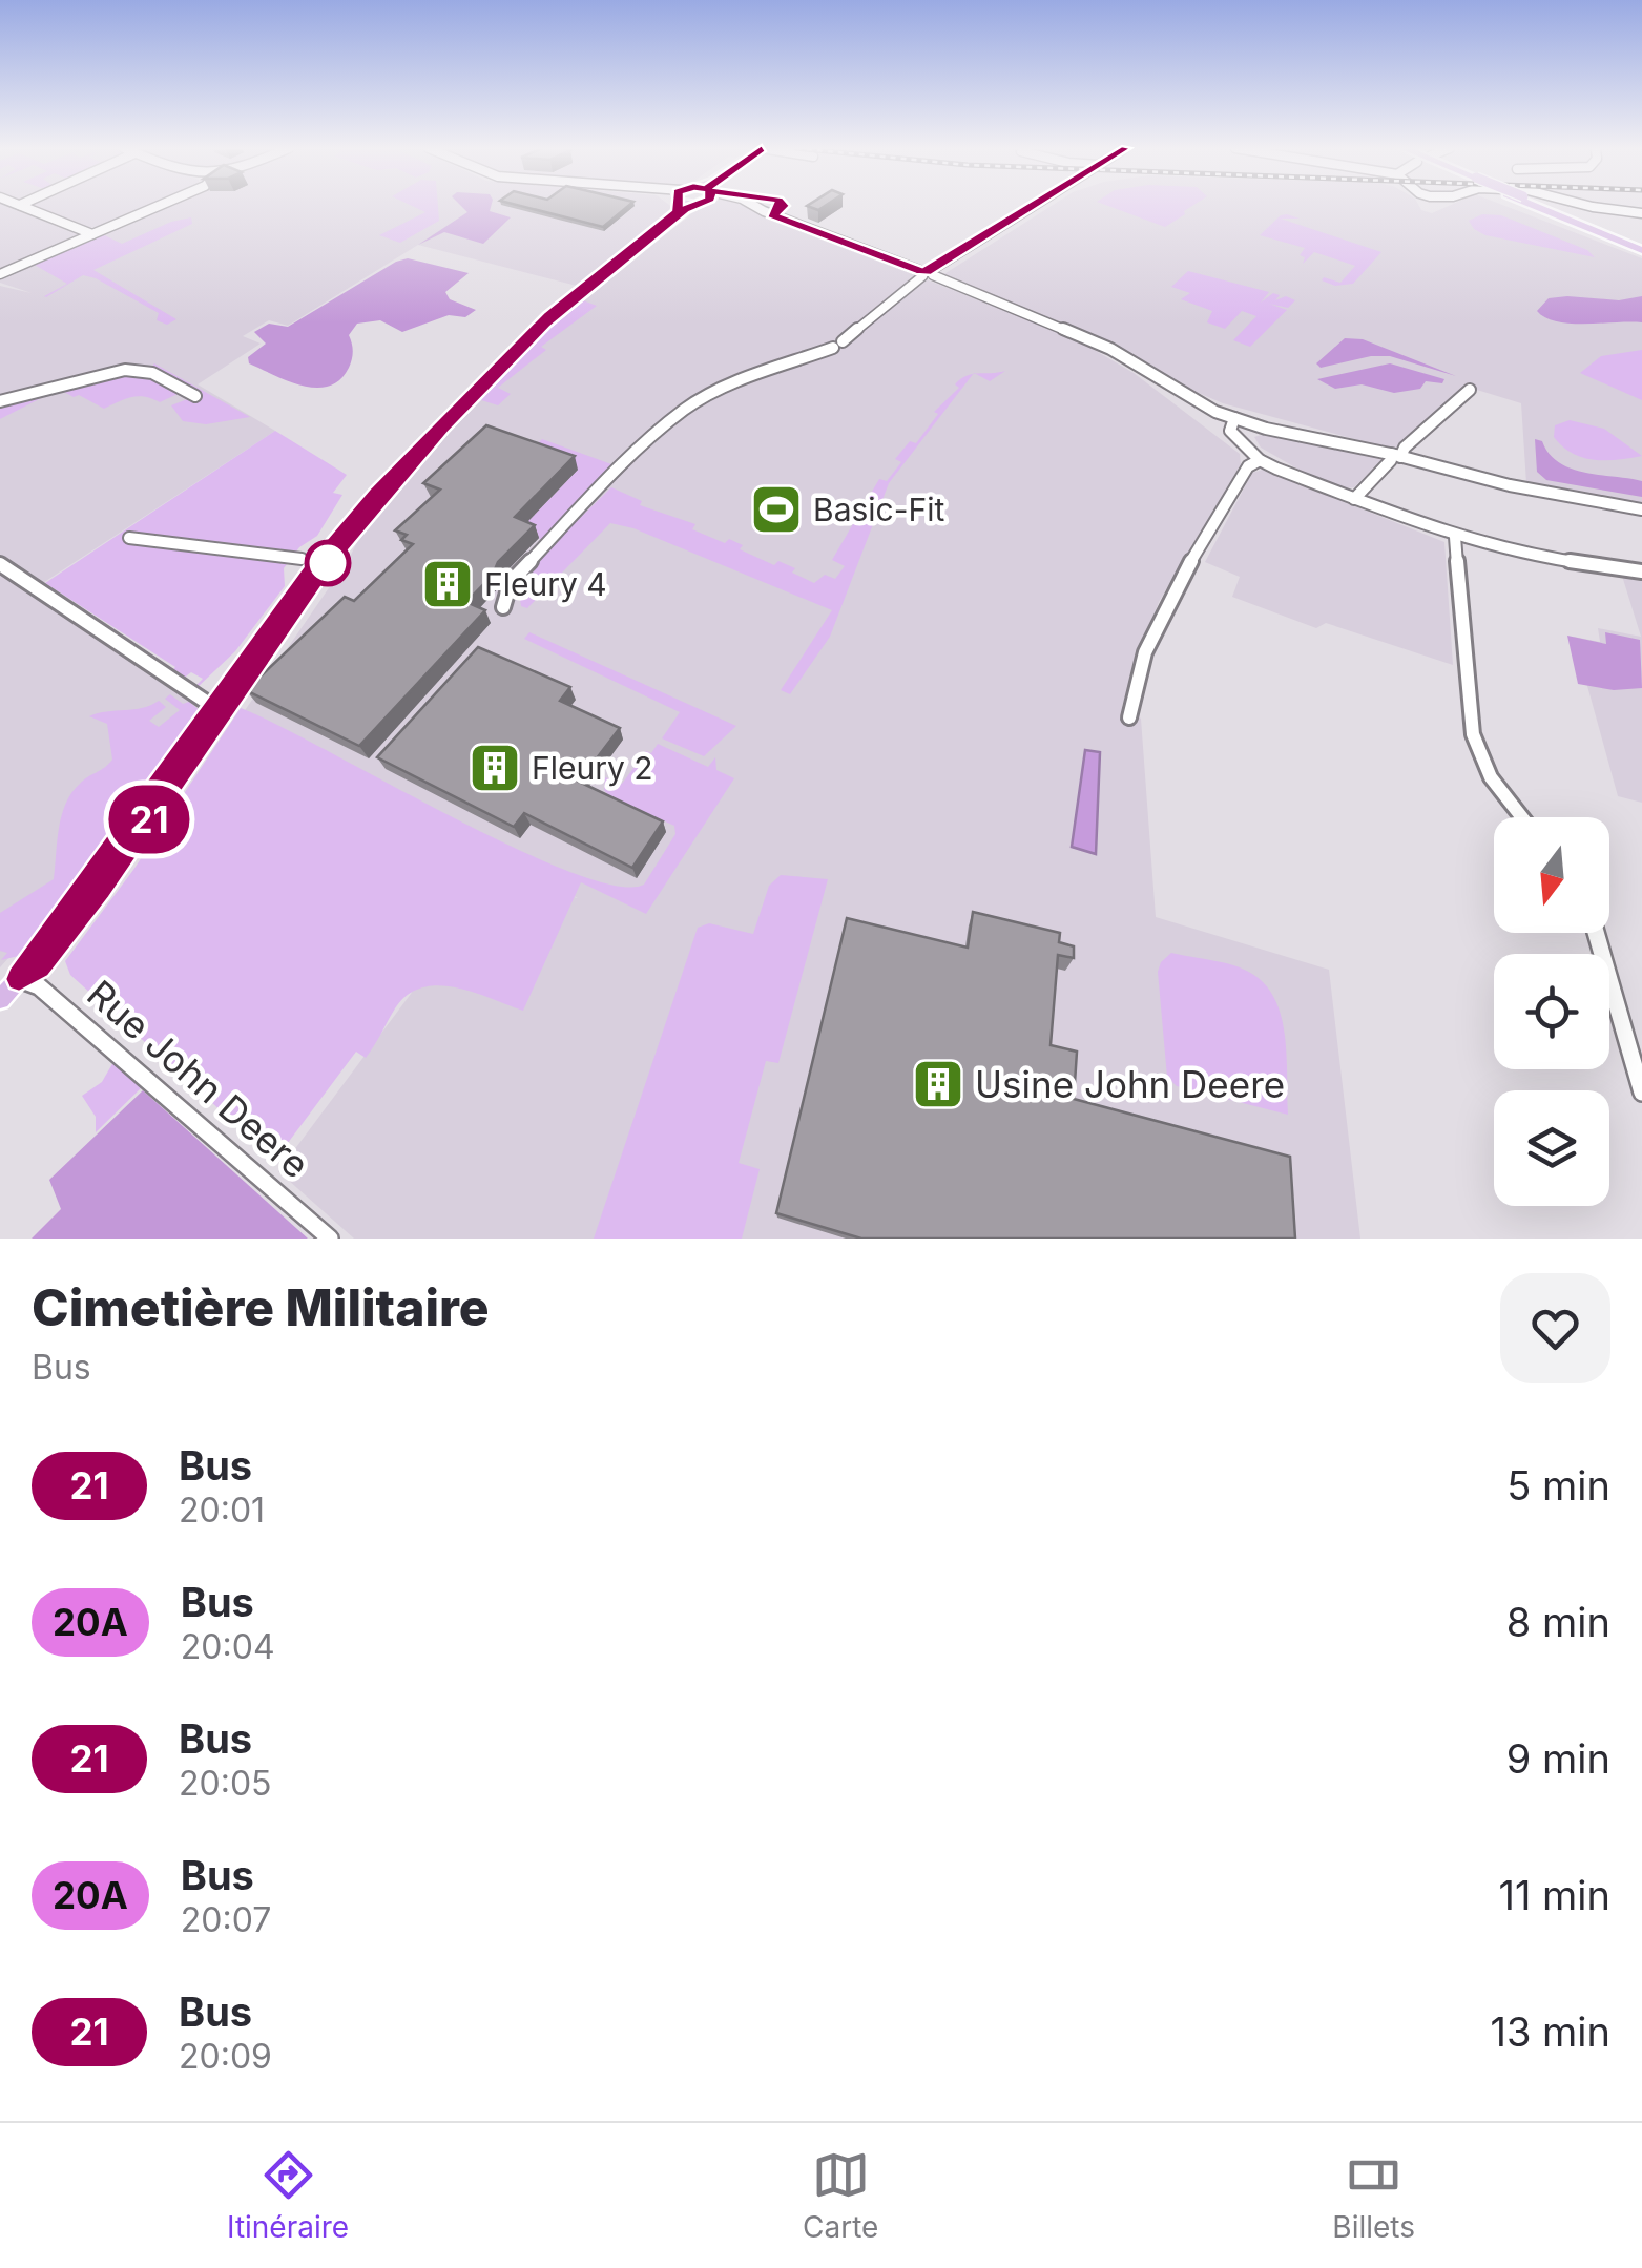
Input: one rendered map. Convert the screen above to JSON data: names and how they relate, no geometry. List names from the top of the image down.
{
  "streets": {
    "street": ["Rue John Deere"]
  },
  "places": {
    "sports": ["Basic-Fit"],
    "building": ["Fleury 4", "Fleury 2", "Usine John Deere"]
  },
  "lines": ["bus line 21"],
  "north": "bottom",
  "page": {
    "on_map": "21",
    "heading": ["Cimetière Militaire", "Bus"],
    "list": [
      {
        "mark": "21",
        "name": "Bus",
        "note": "20:01",
        "value": "5 min"
      },
      {
        "mark": "20A",
        "name": "Bus",
        "note": "20:04",
        "value": "8 min"
      },
      {
        "mark": "21",
        "name": "Bus",
        "note": "20:05",
        "value": "9 min"
      },
      {
        "mark": "20A",
        "name": "Bus",
        "note": "20:07",
        "value": "11 min"
      },
      {
        "mark": "21",
        "name": "Bus",
        "note": "20:09",
        "value": "13 min"
      }
    ],
    "tabs": ["Itinéraire", "Carte", "Billets"]
  }
}
